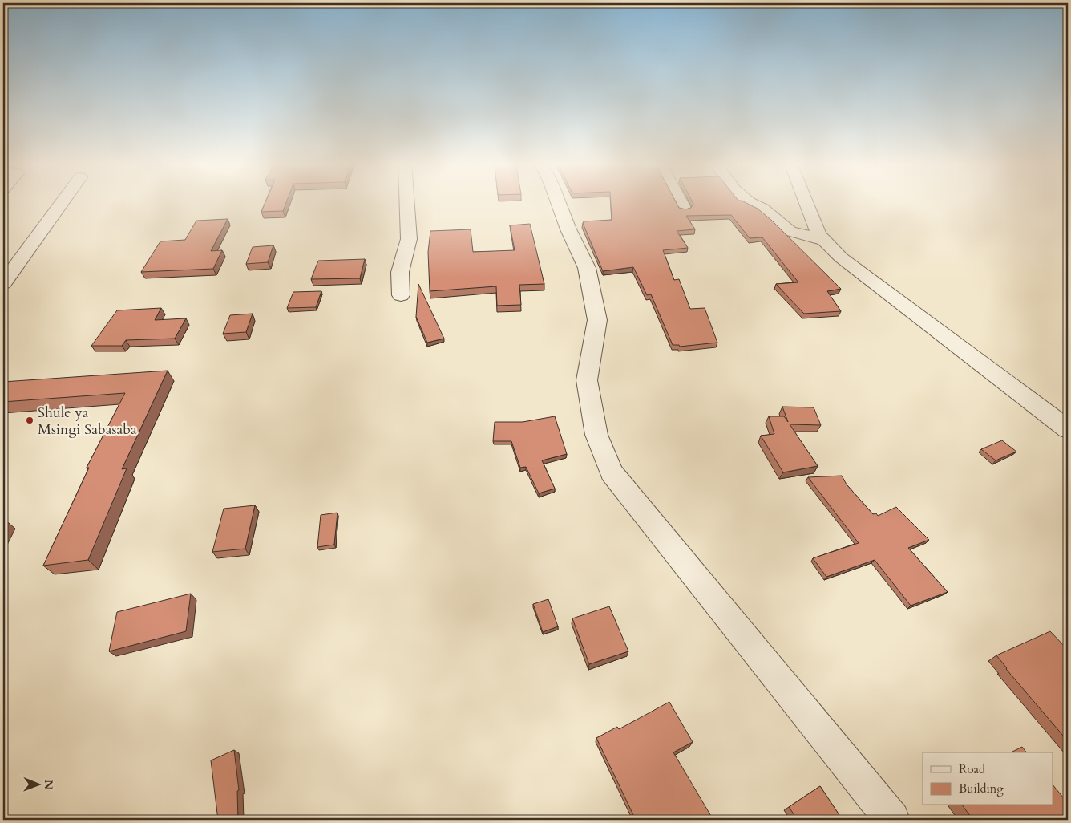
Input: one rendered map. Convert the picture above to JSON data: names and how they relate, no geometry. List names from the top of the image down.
{
  "places": ["Shule ya Msingi Sabasaba"],
  "legend": ["Road", "Building"],
  "north": "right"
}
